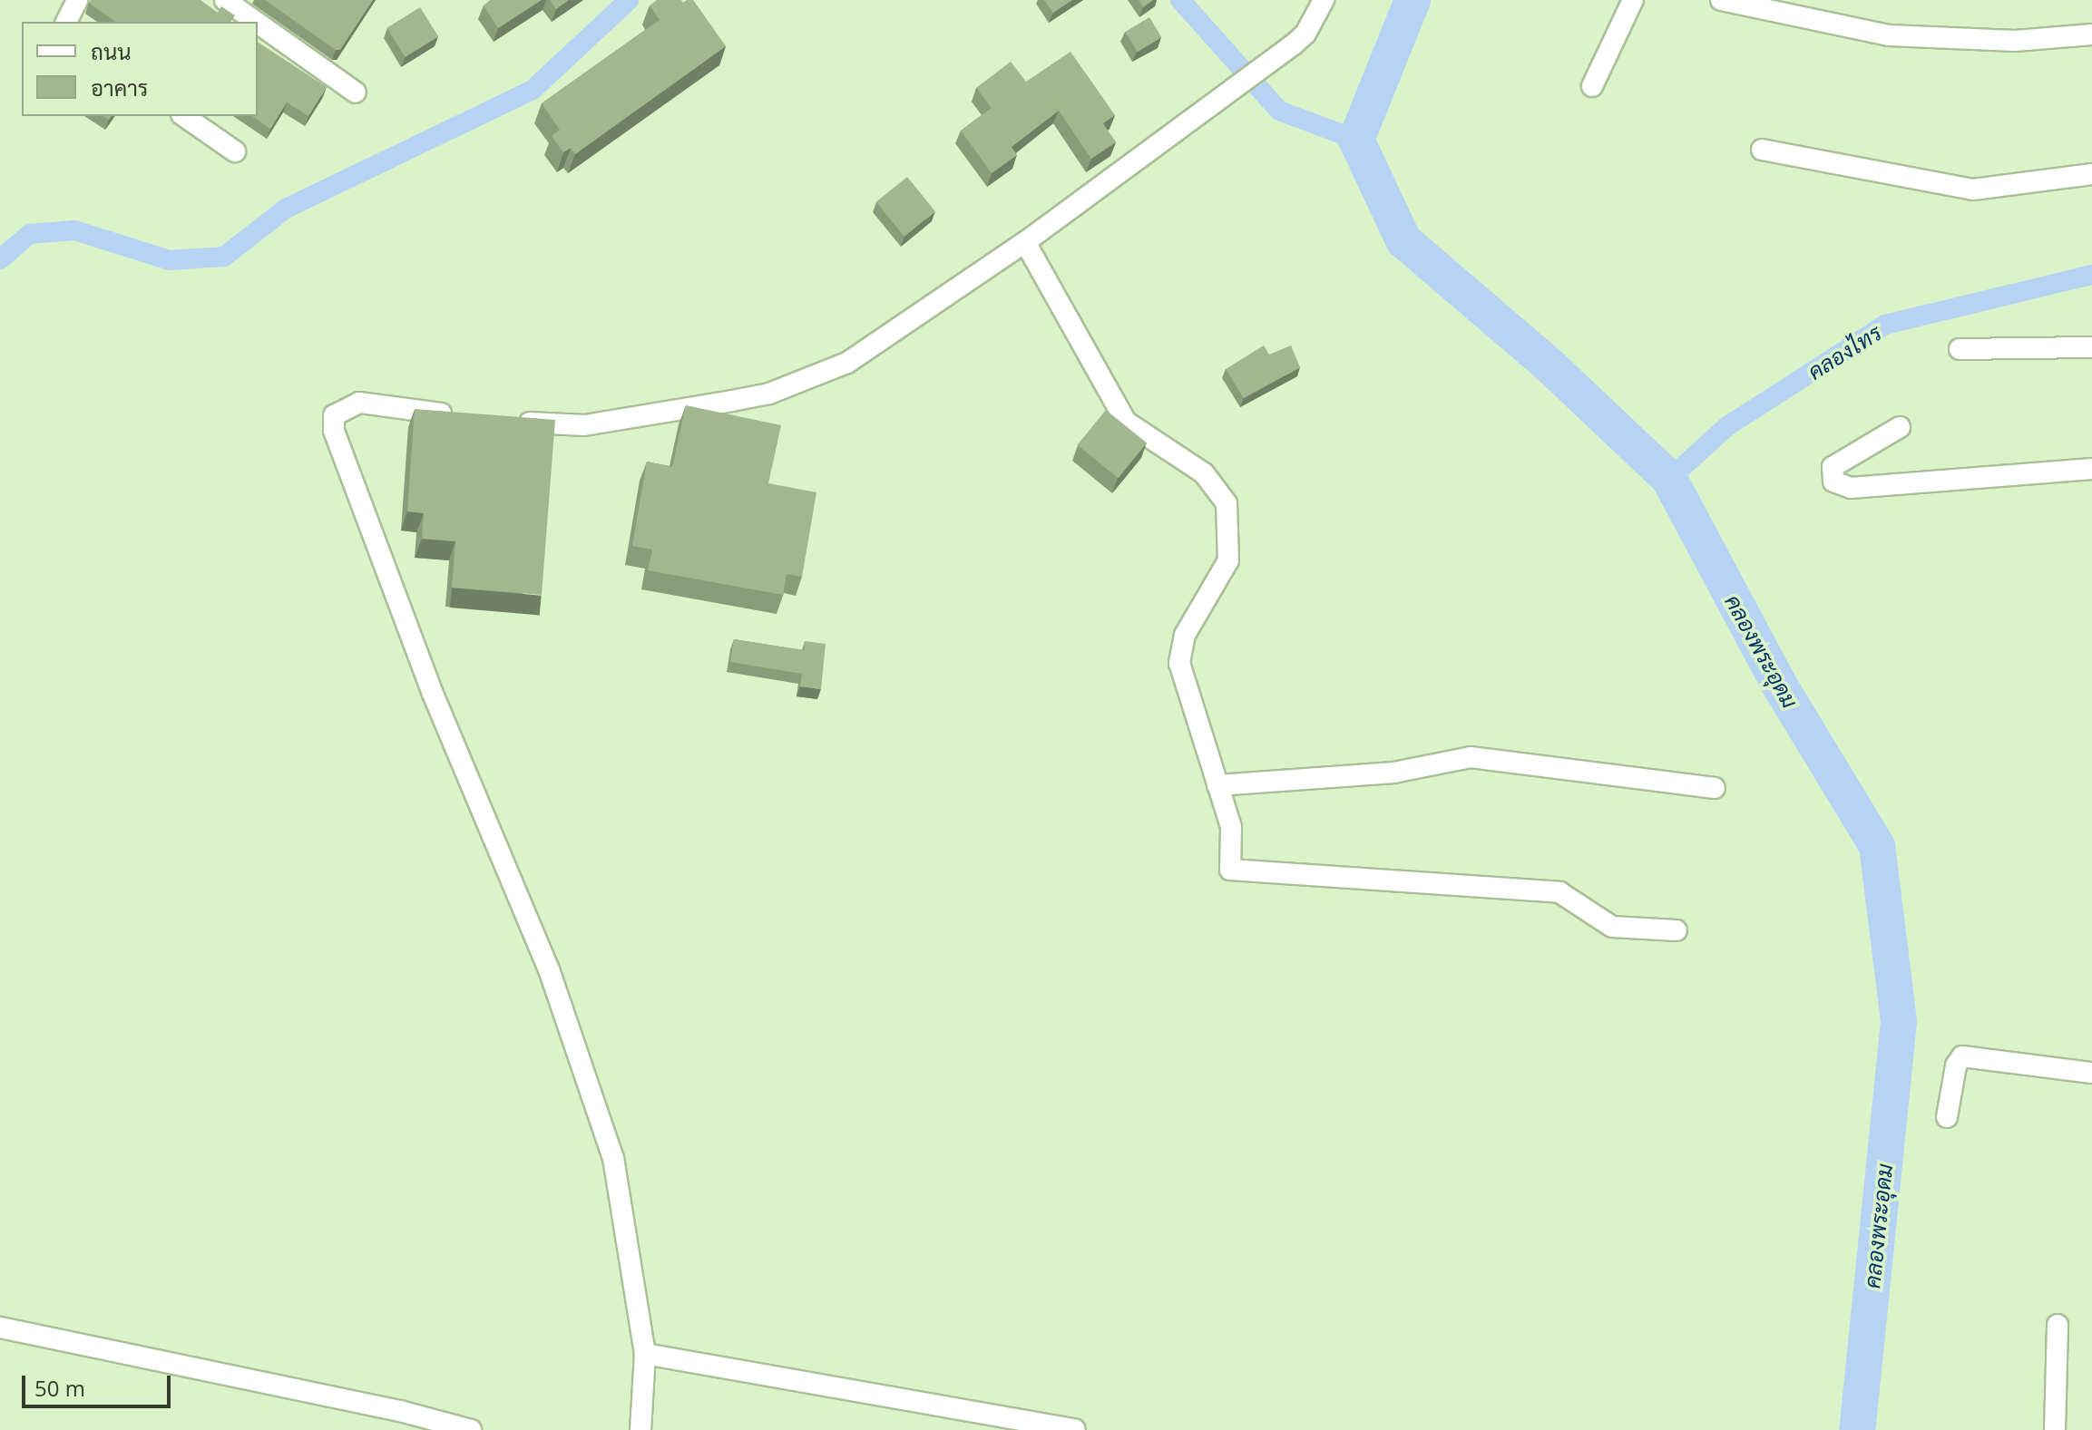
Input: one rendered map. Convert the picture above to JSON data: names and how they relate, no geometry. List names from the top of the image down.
{
  "water": ["คลองไทร", "คลองพระอุดม"],
  "legend": ["ถนน", "อาคาร"],
  "scale_bar": "50 m"
}
